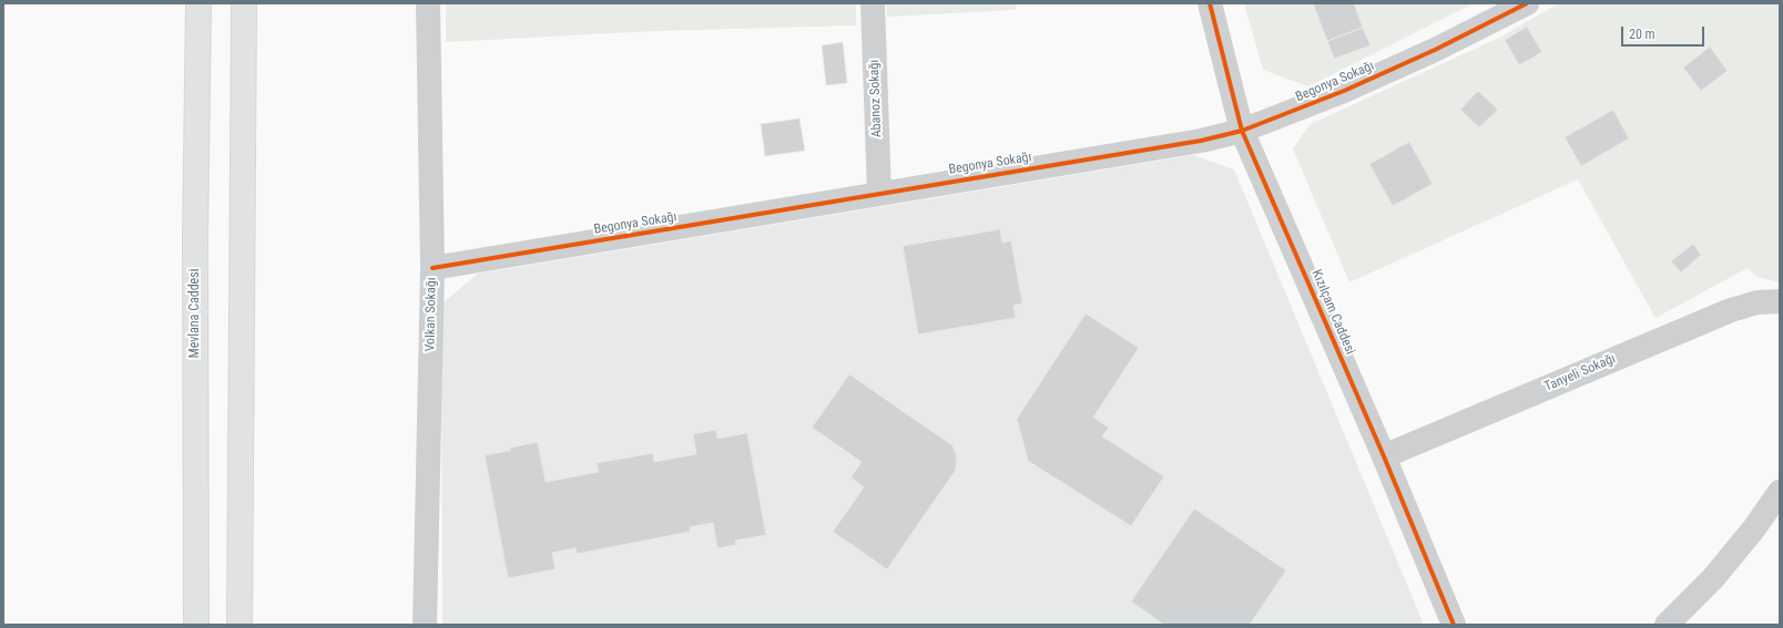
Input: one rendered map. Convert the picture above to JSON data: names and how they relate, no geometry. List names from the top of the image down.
{
  "streets": {
    "main road": ["Mevlana Caddesi"],
    "street": [
      "Begonya Sokağı",
      "Abanoz Sokağı",
      "Kızılçam Caddesi",
      "Volkan Sokağı",
      "Tanyeli Sokağı"
    ]
  },
  "crossings": [
    ["Begonya Sokağı", "Abanoz Sokağı"],
    ["Begonya Sokağı", "Kızılçam Caddesi"],
    ["Begonya Sokağı", "Volkan Sokağı"],
    ["Kızılçam Caddesi", "Tanyeli Sokağı"]
  ],
  "scale_bar": "20 m"
}
